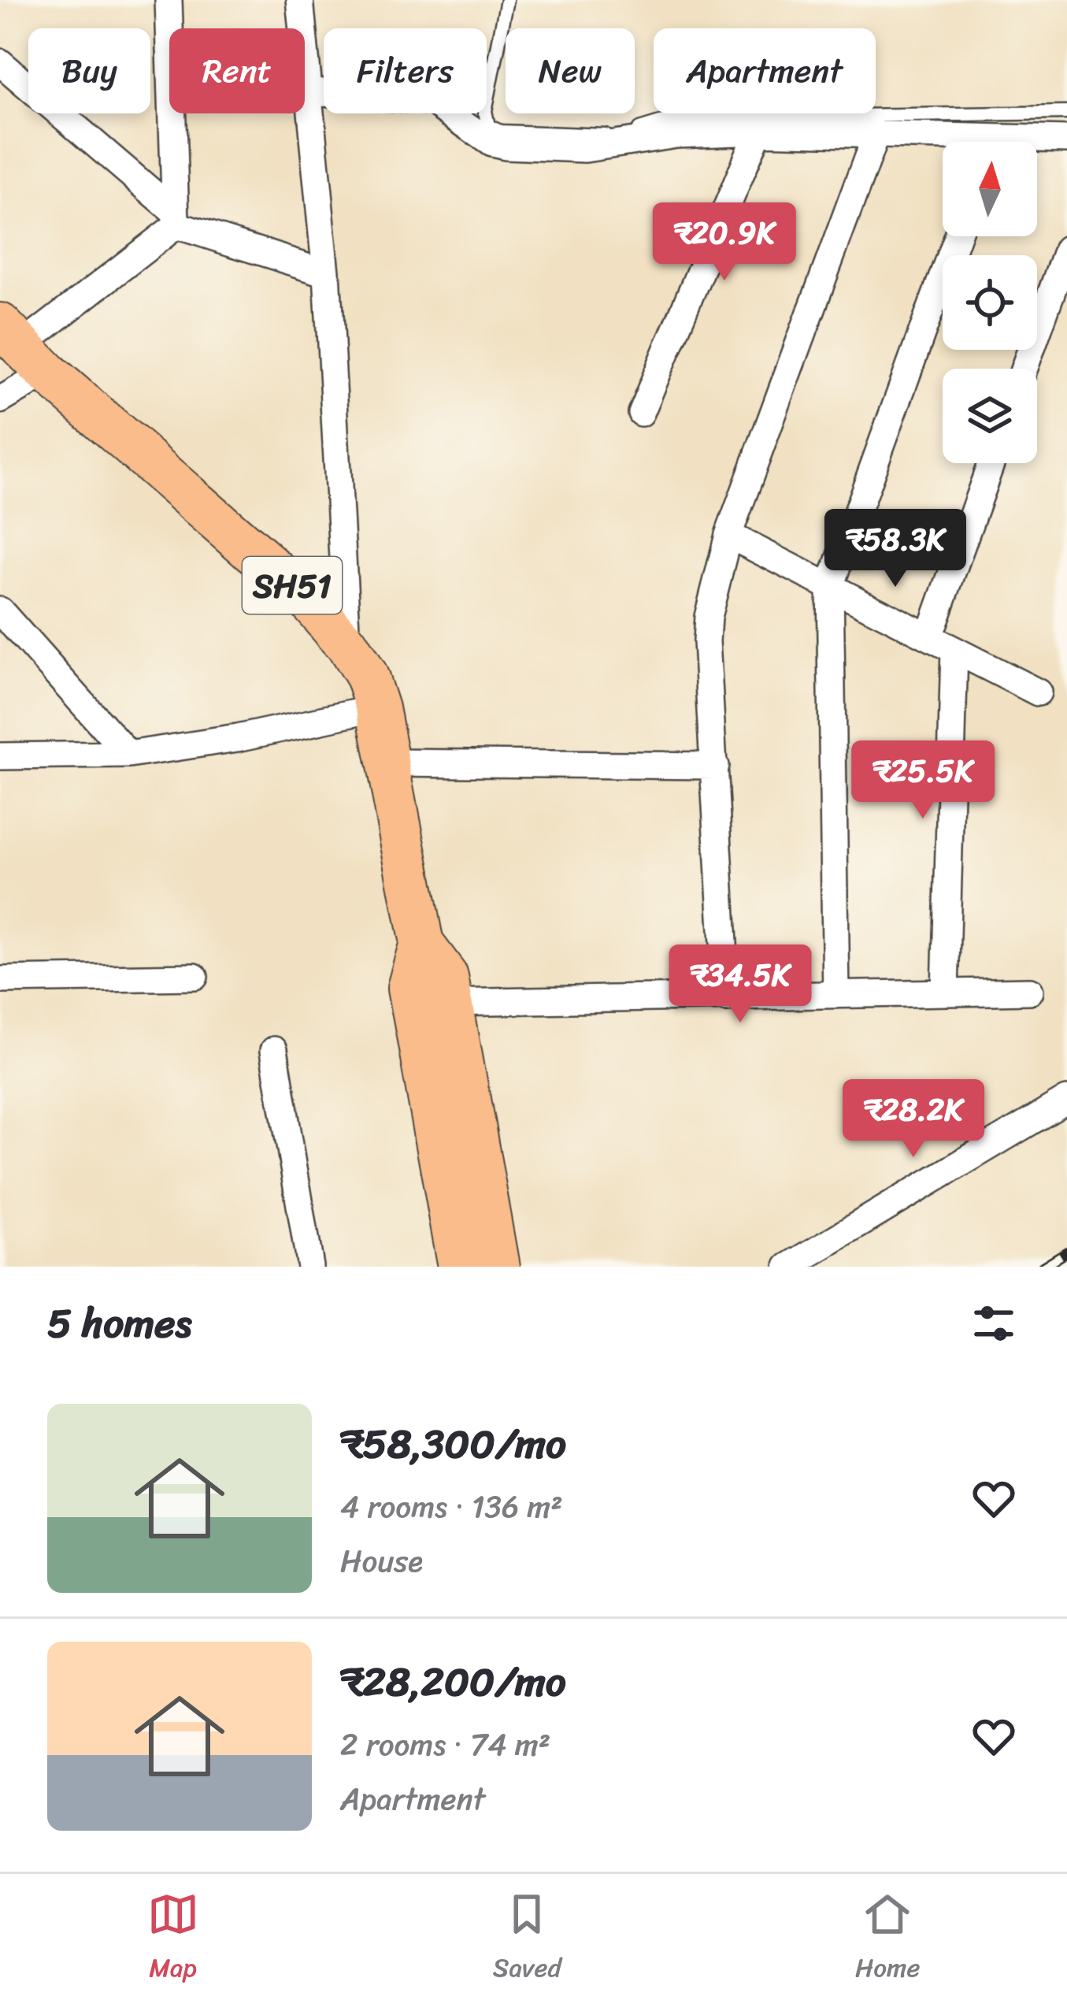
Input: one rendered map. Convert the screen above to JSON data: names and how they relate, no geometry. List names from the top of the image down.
{
  "streets": {
    "main road": ["SH51"]
  },
  "north": "top",
  "page": {
    "chip": [
      "Buy",
      "Rent",
      "Filters",
      "New",
      "Apartment"
    ],
    "price": [
      "₹20.9K",
      "₹58.3K",
      "₹25.5K",
      "₹34.5K",
      "₹28.2K"
    ],
    "heading": "5 homes",
    "list": [
      {
        "name": "₹58,300/mo",
        "note": "4 rooms · 136 m² · House"
      },
      {
        "name": "₹28,200/mo",
        "note": "2 rooms · 74 m² · Apartment"
      }
    ],
    "tabs": ["Map", "Saved", "Home"]
  }
}
